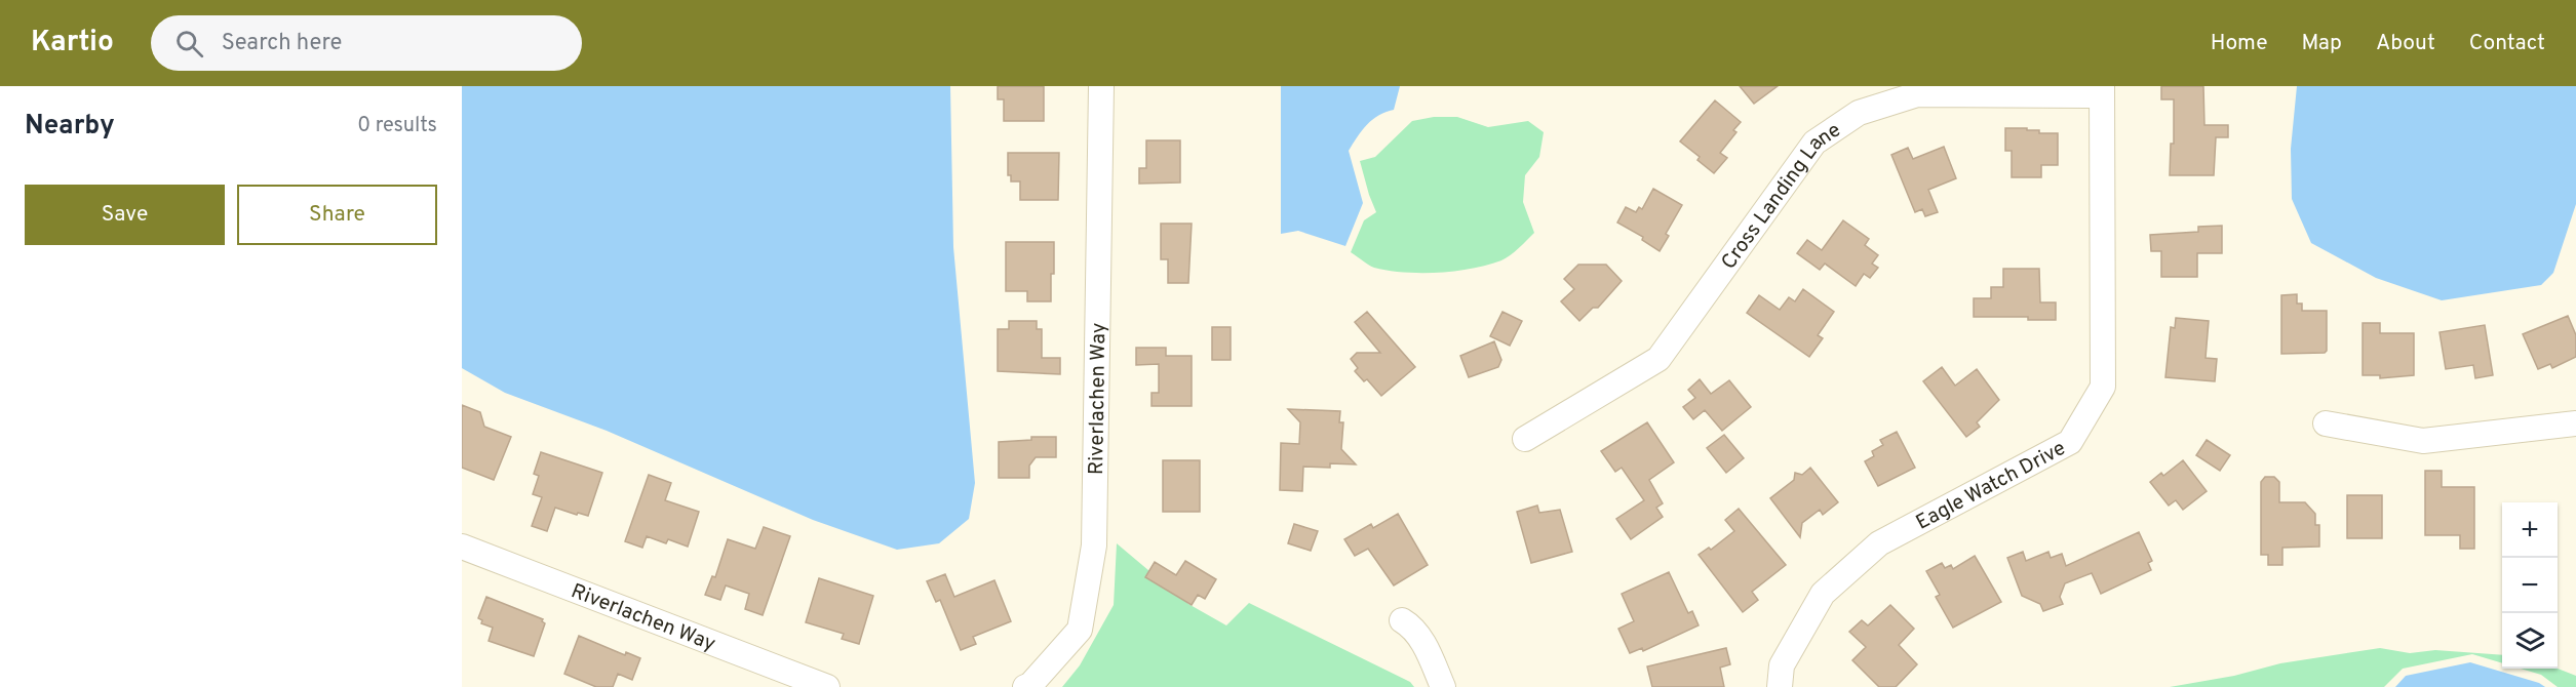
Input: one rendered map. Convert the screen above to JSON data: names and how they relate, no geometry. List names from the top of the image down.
{
  "streets": {
    "street": ["Cross Landing Lane", "Riverlachen Way", "Eagle Watch Drive"]
  },
  "crossings": [
    ["Cross Landing Lane", "Eagle Watch Drive"]
  ],
  "page": {
    "header": "Kartio",
    "search": "Search here",
    "nav": [
      "Home",
      "Map",
      "About",
      "Contact"
    ],
    "heading": ["Nearby", "0 results"],
    "buttons": ["Save", "Share"],
    "map_buttons": ["+", "−"]
  }
}
